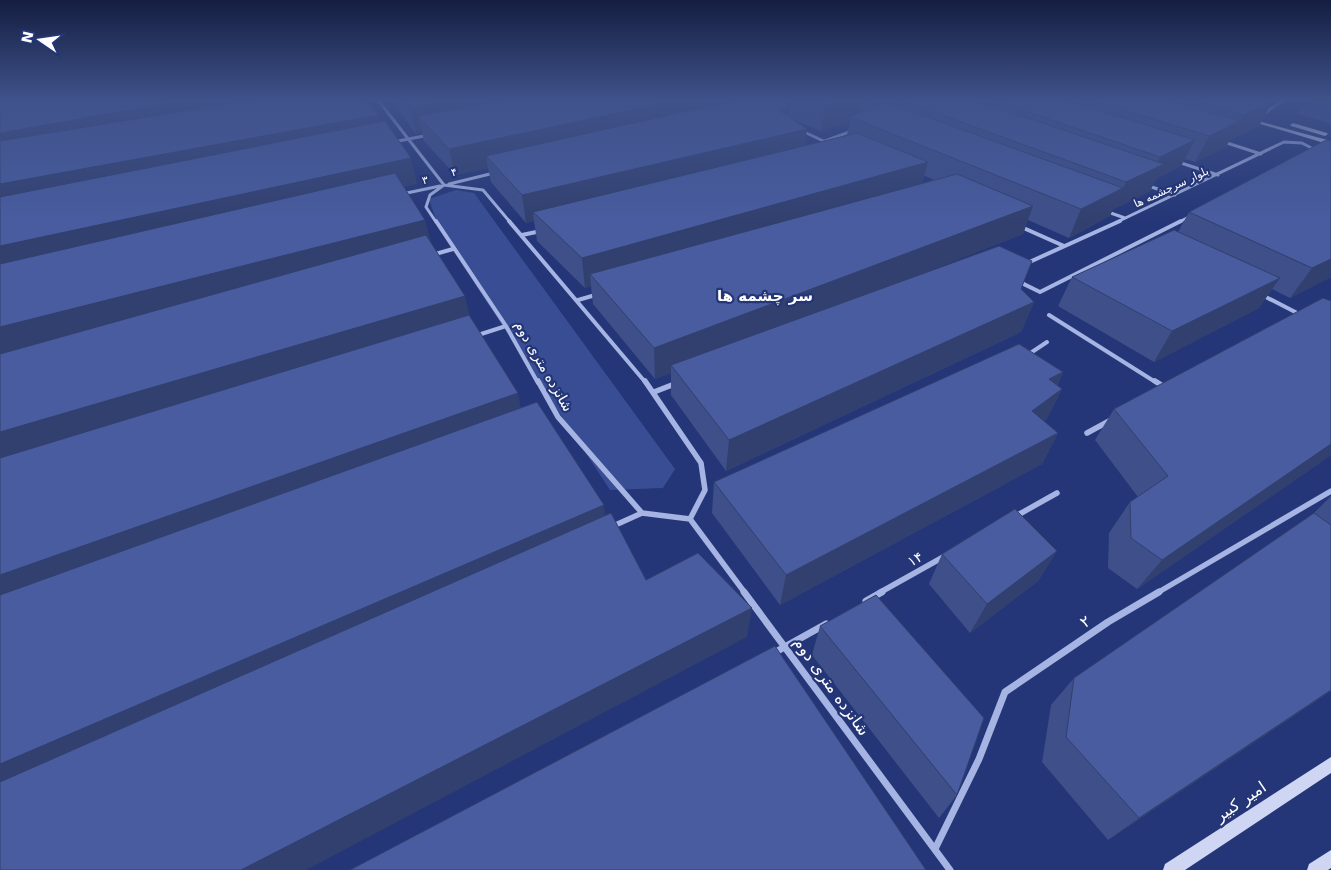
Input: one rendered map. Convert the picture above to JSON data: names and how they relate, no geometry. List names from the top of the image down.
{
  "streets": {
    "main road": ["امیر کبیر"],
    "street": [
      "۴",
      "۳",
      "بلوار سرچشمه ها",
      "شانزده متری دوم",
      "۱۴",
      "۲"
    ]
  },
  "crossings": [
    ["۴", "۳"],
    ["۴", "شانزده متری دوم"],
    ["۳", "شانزده متری دوم"],
    ["شانزده متری دوم", "۲"]
  ],
  "districts": ["سر چشمه ها"],
  "north": "left"
}
